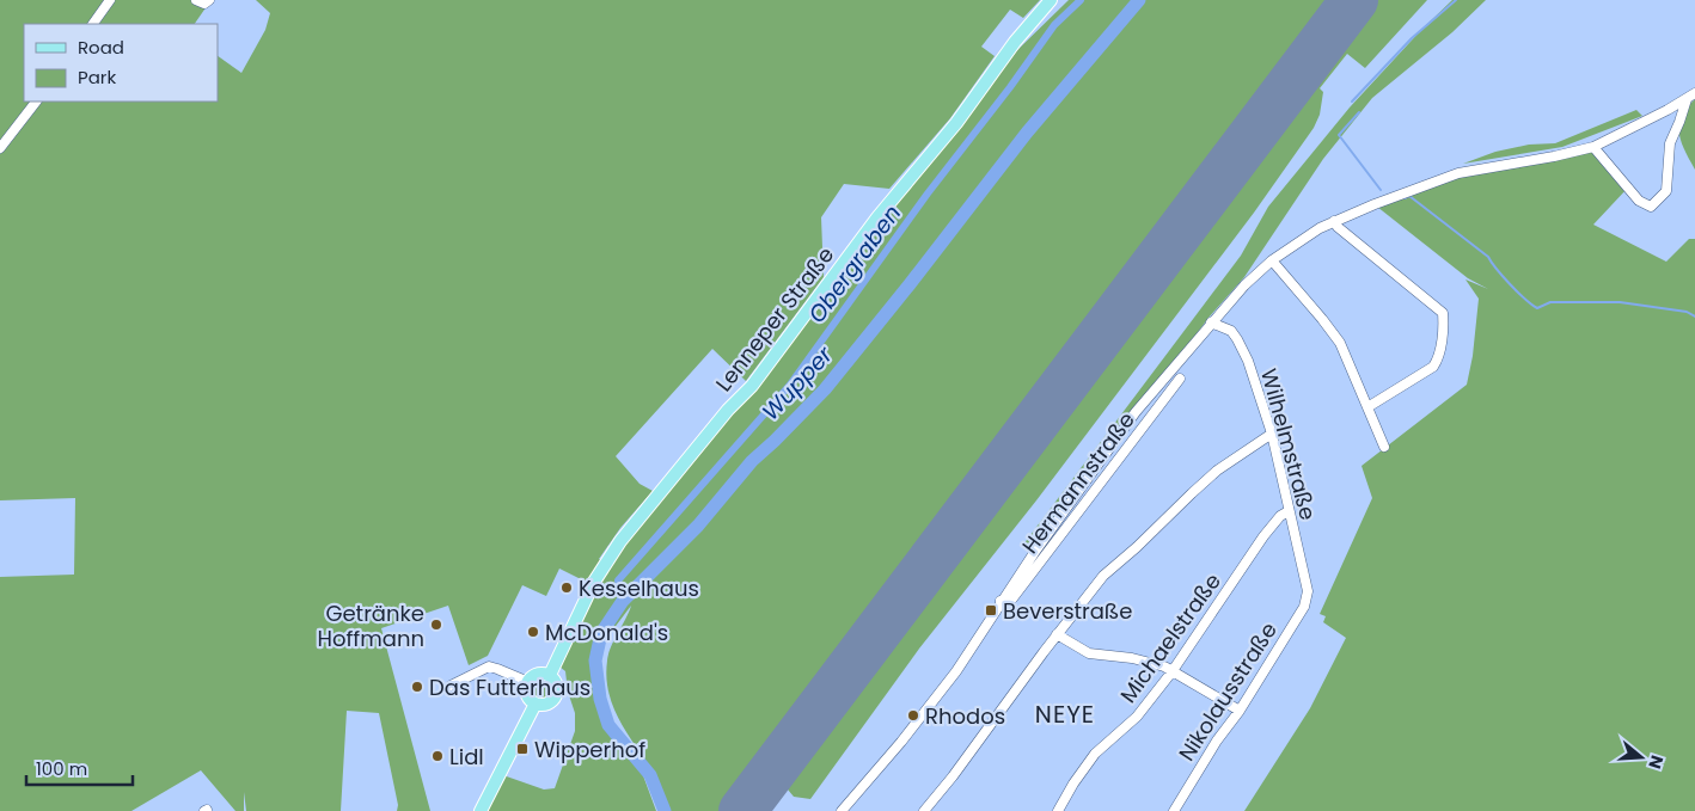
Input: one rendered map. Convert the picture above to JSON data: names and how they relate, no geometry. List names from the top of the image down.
{
  "streets": {
    "main road": ["Lenneper Straße"],
    "street": [
      "Wilhelmstraße",
      "Hermannstraße",
      "Michaelstraße",
      "Nikolausstraße"
    ]
  },
  "crossings": [
    ["Wilhelmstraße", "Michaelstraße"],
    ["Wilhelmstraße", "Nikolausstraße"]
  ],
  "districts": ["NEYE"],
  "water": ["Obergraben", "Wupper"],
  "places": {
    "other": [
      "Kesselhaus",
      "Getränke Hoffmann",
      "McDonald's",
      "Das Futterhaus",
      "Rhodos",
      "Lidl"
    ],
    "transit": ["Beverstraße", "Wipperhof"]
  },
  "legend": ["Road", "Park"],
  "scale_bar": "100 m",
  "north": "right"
}
